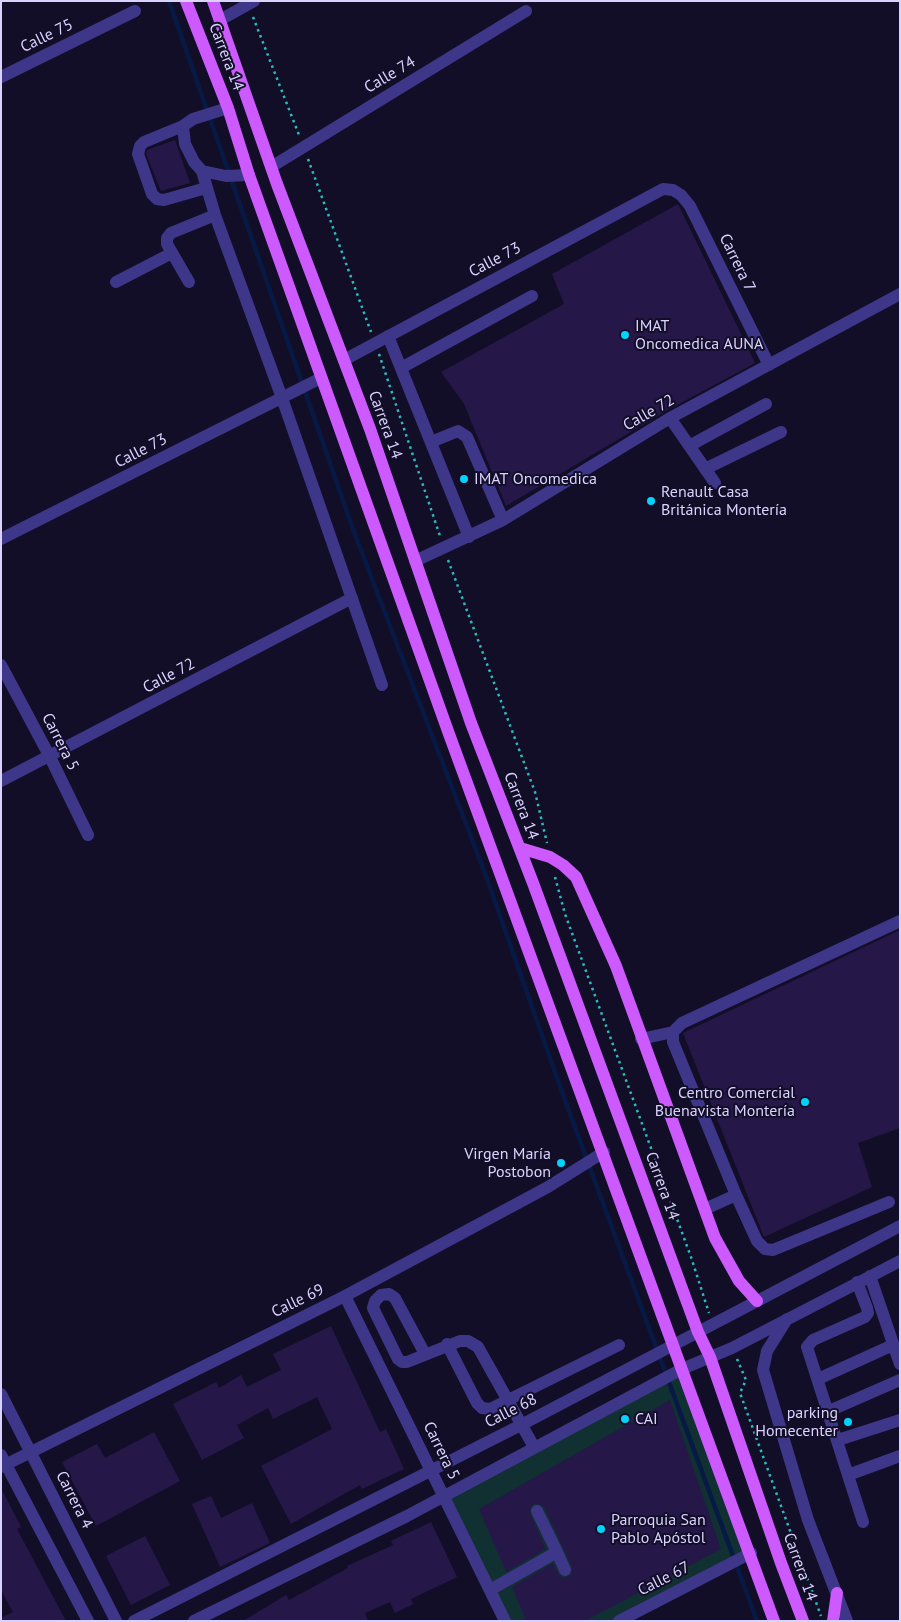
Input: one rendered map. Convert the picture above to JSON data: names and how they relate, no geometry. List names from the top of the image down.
{
  "streets": {
    "main road": ["Carrera 14"],
    "street": [
      "Calle 75",
      "Calle 74",
      "Calle 73",
      "Carrera 7",
      "Calle 72",
      "Carrera 5",
      "Calle 69",
      "Calle 68",
      "Carrera 4",
      "Calle 67"
    ]
  },
  "crossings": [
    ["Carrera 14", "Calle 74"],
    ["Carrera 14", "Calle 73"],
    ["Carrera 14", "Calle 72"],
    ["Carrera 14", "Calle 69"],
    ["Carrera 14", "Calle 68"],
    ["Carrera 14", "Calle 67"],
    ["Calle 73", "Carrera 7"],
    ["Carrera 7", "Calle 72"],
    ["Calle 72", "Carrera 5"],
    ["Carrera 5", "Calle 69"],
    ["Carrera 5", "Calle 68"],
    ["Calle 69", "Carrera 4"]
  ],
  "places": [
    "IMAT Oncomedica AUNA",
    "IMAT Oncomedica",
    "Renault Casa Británica Montería",
    "Centro Comercial Buenavista Montería",
    "Virgen María Postobon",
    "CAI",
    "parking Homecenter",
    "Parroquia San Pablo Apóstol"
  ]
}
